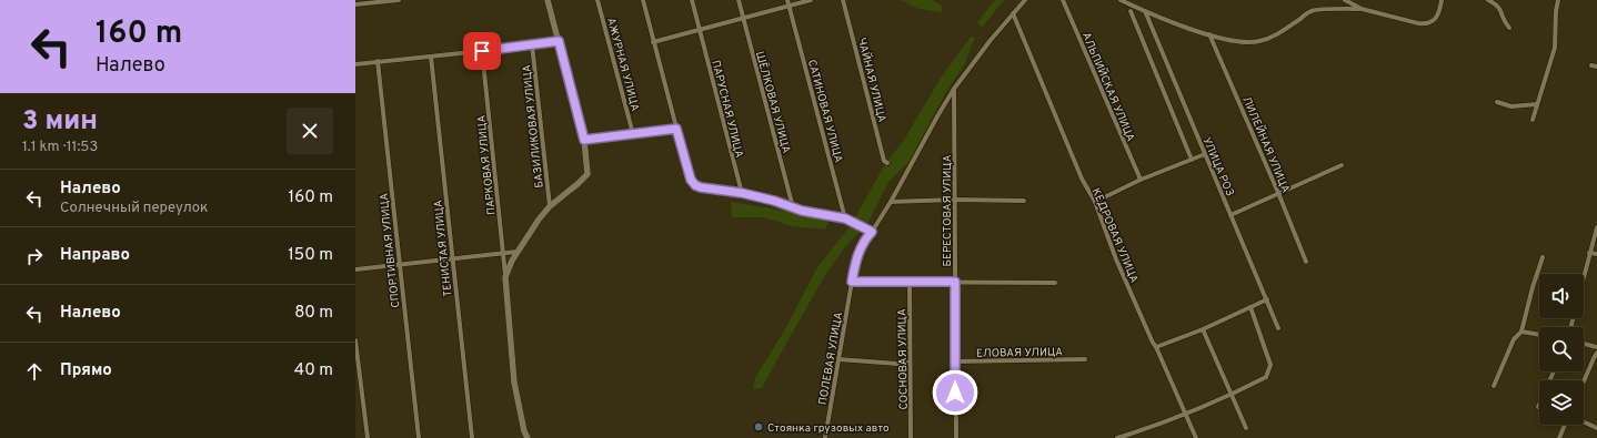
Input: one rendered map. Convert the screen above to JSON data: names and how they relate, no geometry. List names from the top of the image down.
{
  "streets": {
    "street": [
      "АЖУРНАЯ УЛИЦА",
      "ЧАЙНАЯ УЛИЦА",
      "АЛЬПИЙСКАЯ УЛИЦА",
      "ШЁЛКОВАЯ УЛИЦА",
      "ПАРУСНАЯ УЛИЦА",
      "САТИНОВАЯ УЛИЦА",
      "БАЗИЛИКОВАЯ УЛИЦА",
      "ЛИЛЕЙНАЯ УЛИЦА",
      "ПАРКОВАЯ УЛИЦА",
      "УЛИЦА РОЗ",
      "БЕРЕСТОВАЯ УЛИЦА",
      "КЕДРОВАЯ УЛИЦА",
      "ТЕНИСТАЯ УЛИЦА",
      "СПОРТИВНАЯ УЛИЦА",
      "ЕЛОВАЯ УЛИЦА",
      "ПОЛЕВАЯ УЛИЦА",
      "СОСНОВАЯ УЛИЦА"
    ]
  },
  "crossings": [
    ["БЕРЕСТОВАЯ УЛИЦА", "ЕЛОВАЯ УЛИЦА"],
    ["БЕРЕСТОВАЯ УЛИЦА", "ПОЛЕВАЯ УЛИЦА"],
    ["КЕДРОВАЯ УЛИЦА", "ПОЛЕВАЯ УЛИЦА"]
  ],
  "places": ["Стоянка грузовых авто"],
  "page": {
    "turn": ["160 m", "Налево"],
    "heading": ["3 мин", "1.1 km · 11:53"],
    "list": [
      {
        "name": "Налево",
        "note": "Солнечный переулок",
        "value": "160 m"
      },
      {
        "name": "Направо",
        "value": "150 m"
      },
      {
        "name": "Налево",
        "value": "80 m"
      },
      {
        "name": "Прямо",
        "value": "40 m"
      }
    ]
  }
}
